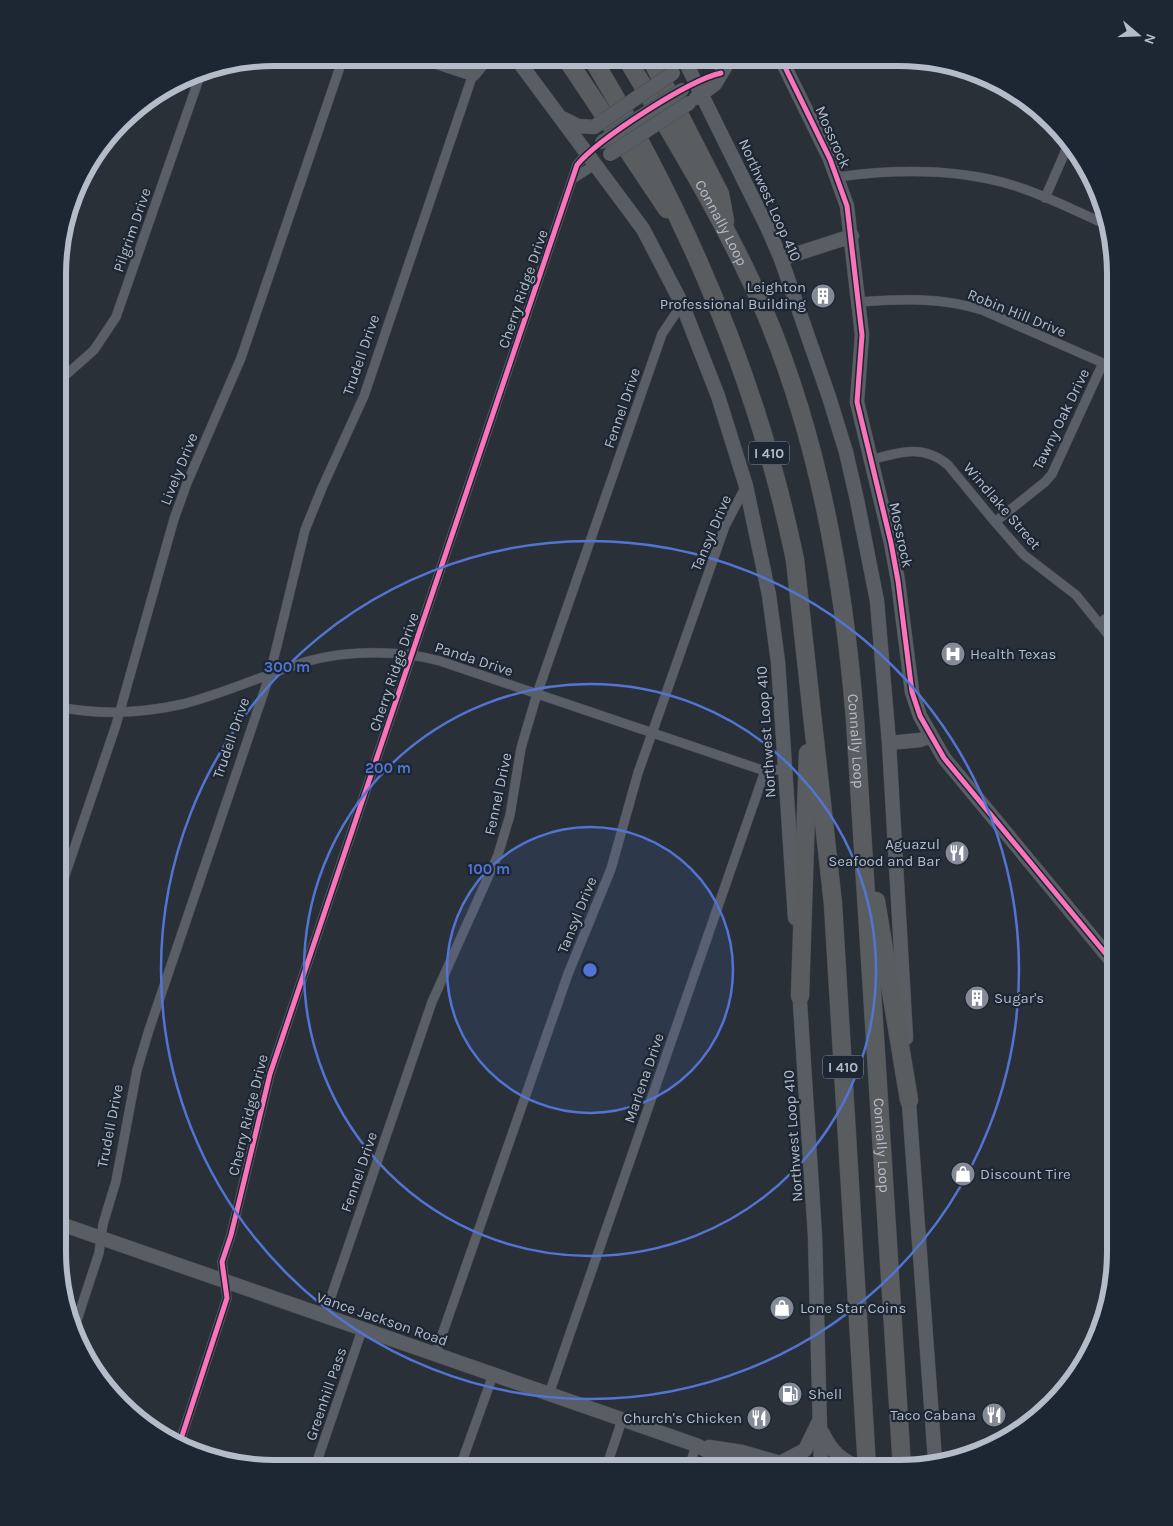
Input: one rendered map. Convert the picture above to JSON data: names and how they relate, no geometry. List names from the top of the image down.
{
  "streets": {
    "highway": ["Connally Loop", "I 410"],
    "main road": [
      "Mossrock",
      "Northwest Loop 410",
      "Cherry Ridge Drive",
      "Trudell Drive",
      "Vance Jackson Road"
    ],
    "street": [
      "Pilgrim Drive",
      "Robin Hill Drive",
      "Fennel Drive",
      "Tawny Oak Drive",
      "Lively Drive",
      "Windlake Street",
      "Tansyl Drive",
      "Panda Drive",
      "Marlena Drive",
      "Greenhill Pass"
    ]
  },
  "crossings": [
    ["Mossrock", "Robin Hill Drive"],
    ["Mossrock", "Windlake Street"],
    ["Northwest Loop 410", "Cherry Ridge Drive"],
    ["Northwest Loop 410", "Fennel Drive"],
    ["Northwest Loop 410", "Tansyl Drive"],
    ["Northwest Loop 410", "Panda Drive"],
    ["Cherry Ridge Drive", "Panda Drive"],
    ["Cherry Ridge Drive", "Vance Jackson Road"],
    ["Robin Hill Drive", "Tawny Oak Drive"],
    ["Trudell Drive", "Panda Drive"],
    ["Trudell Drive", "Vance Jackson Road"],
    ["Fennel Drive", "Panda Drive"],
    ["Fennel Drive", "Vance Jackson Road"],
    ["Tawny Oak Drive", "Windlake Street"],
    ["Lively Drive", "Panda Drive"],
    ["Tansyl Drive", "Panda Drive"],
    ["Tansyl Drive", "Vance Jackson Road"],
    ["Panda Drive", "Marlena Drive"],
    ["Marlena Drive", "Vance Jackson Road"],
    ["Vance Jackson Road", "Greenhill Pass"]
  ],
  "places": {
    "building": ["Leighton Professional Building", "Sugar's"],
    "hospital": ["Health Texas"],
    "restaurant": ["Aguazul Seafood and Bar", "Taco Cabana", "Church's Chicken"],
    "shop": ["Discount Tire", "Lone Star Coins"],
    "fuel station": ["Shell"]
  },
  "north": "right",
  "rings": ["300 m", "200 m", "100 m"]
}
